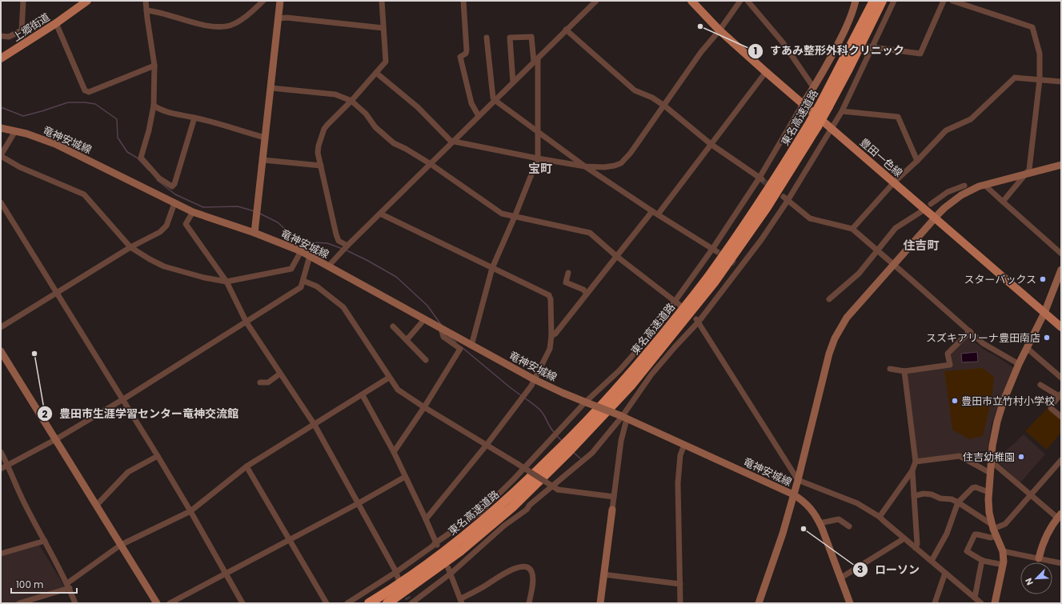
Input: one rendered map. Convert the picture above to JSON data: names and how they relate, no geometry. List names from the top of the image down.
{
  "streets": {
    "highway": ["東名高速道路"],
    "main road": ["上郷街道", "豊田一色線"],
    "street": ["竜神安城線"]
  },
  "districts": ["宝町", "住吉町"],
  "places": [
    "すあみ整形外科クリニック",
    "スターバックス",
    "スズキアリーナ豊田南店",
    "豊田市生涯学習センター竜神交流館",
    "豊田市立竹村小学校",
    "住吉幼稚園",
    "ローソン"
  ],
  "scale_bar": "100 m",
  "north": "bottom left"
}
